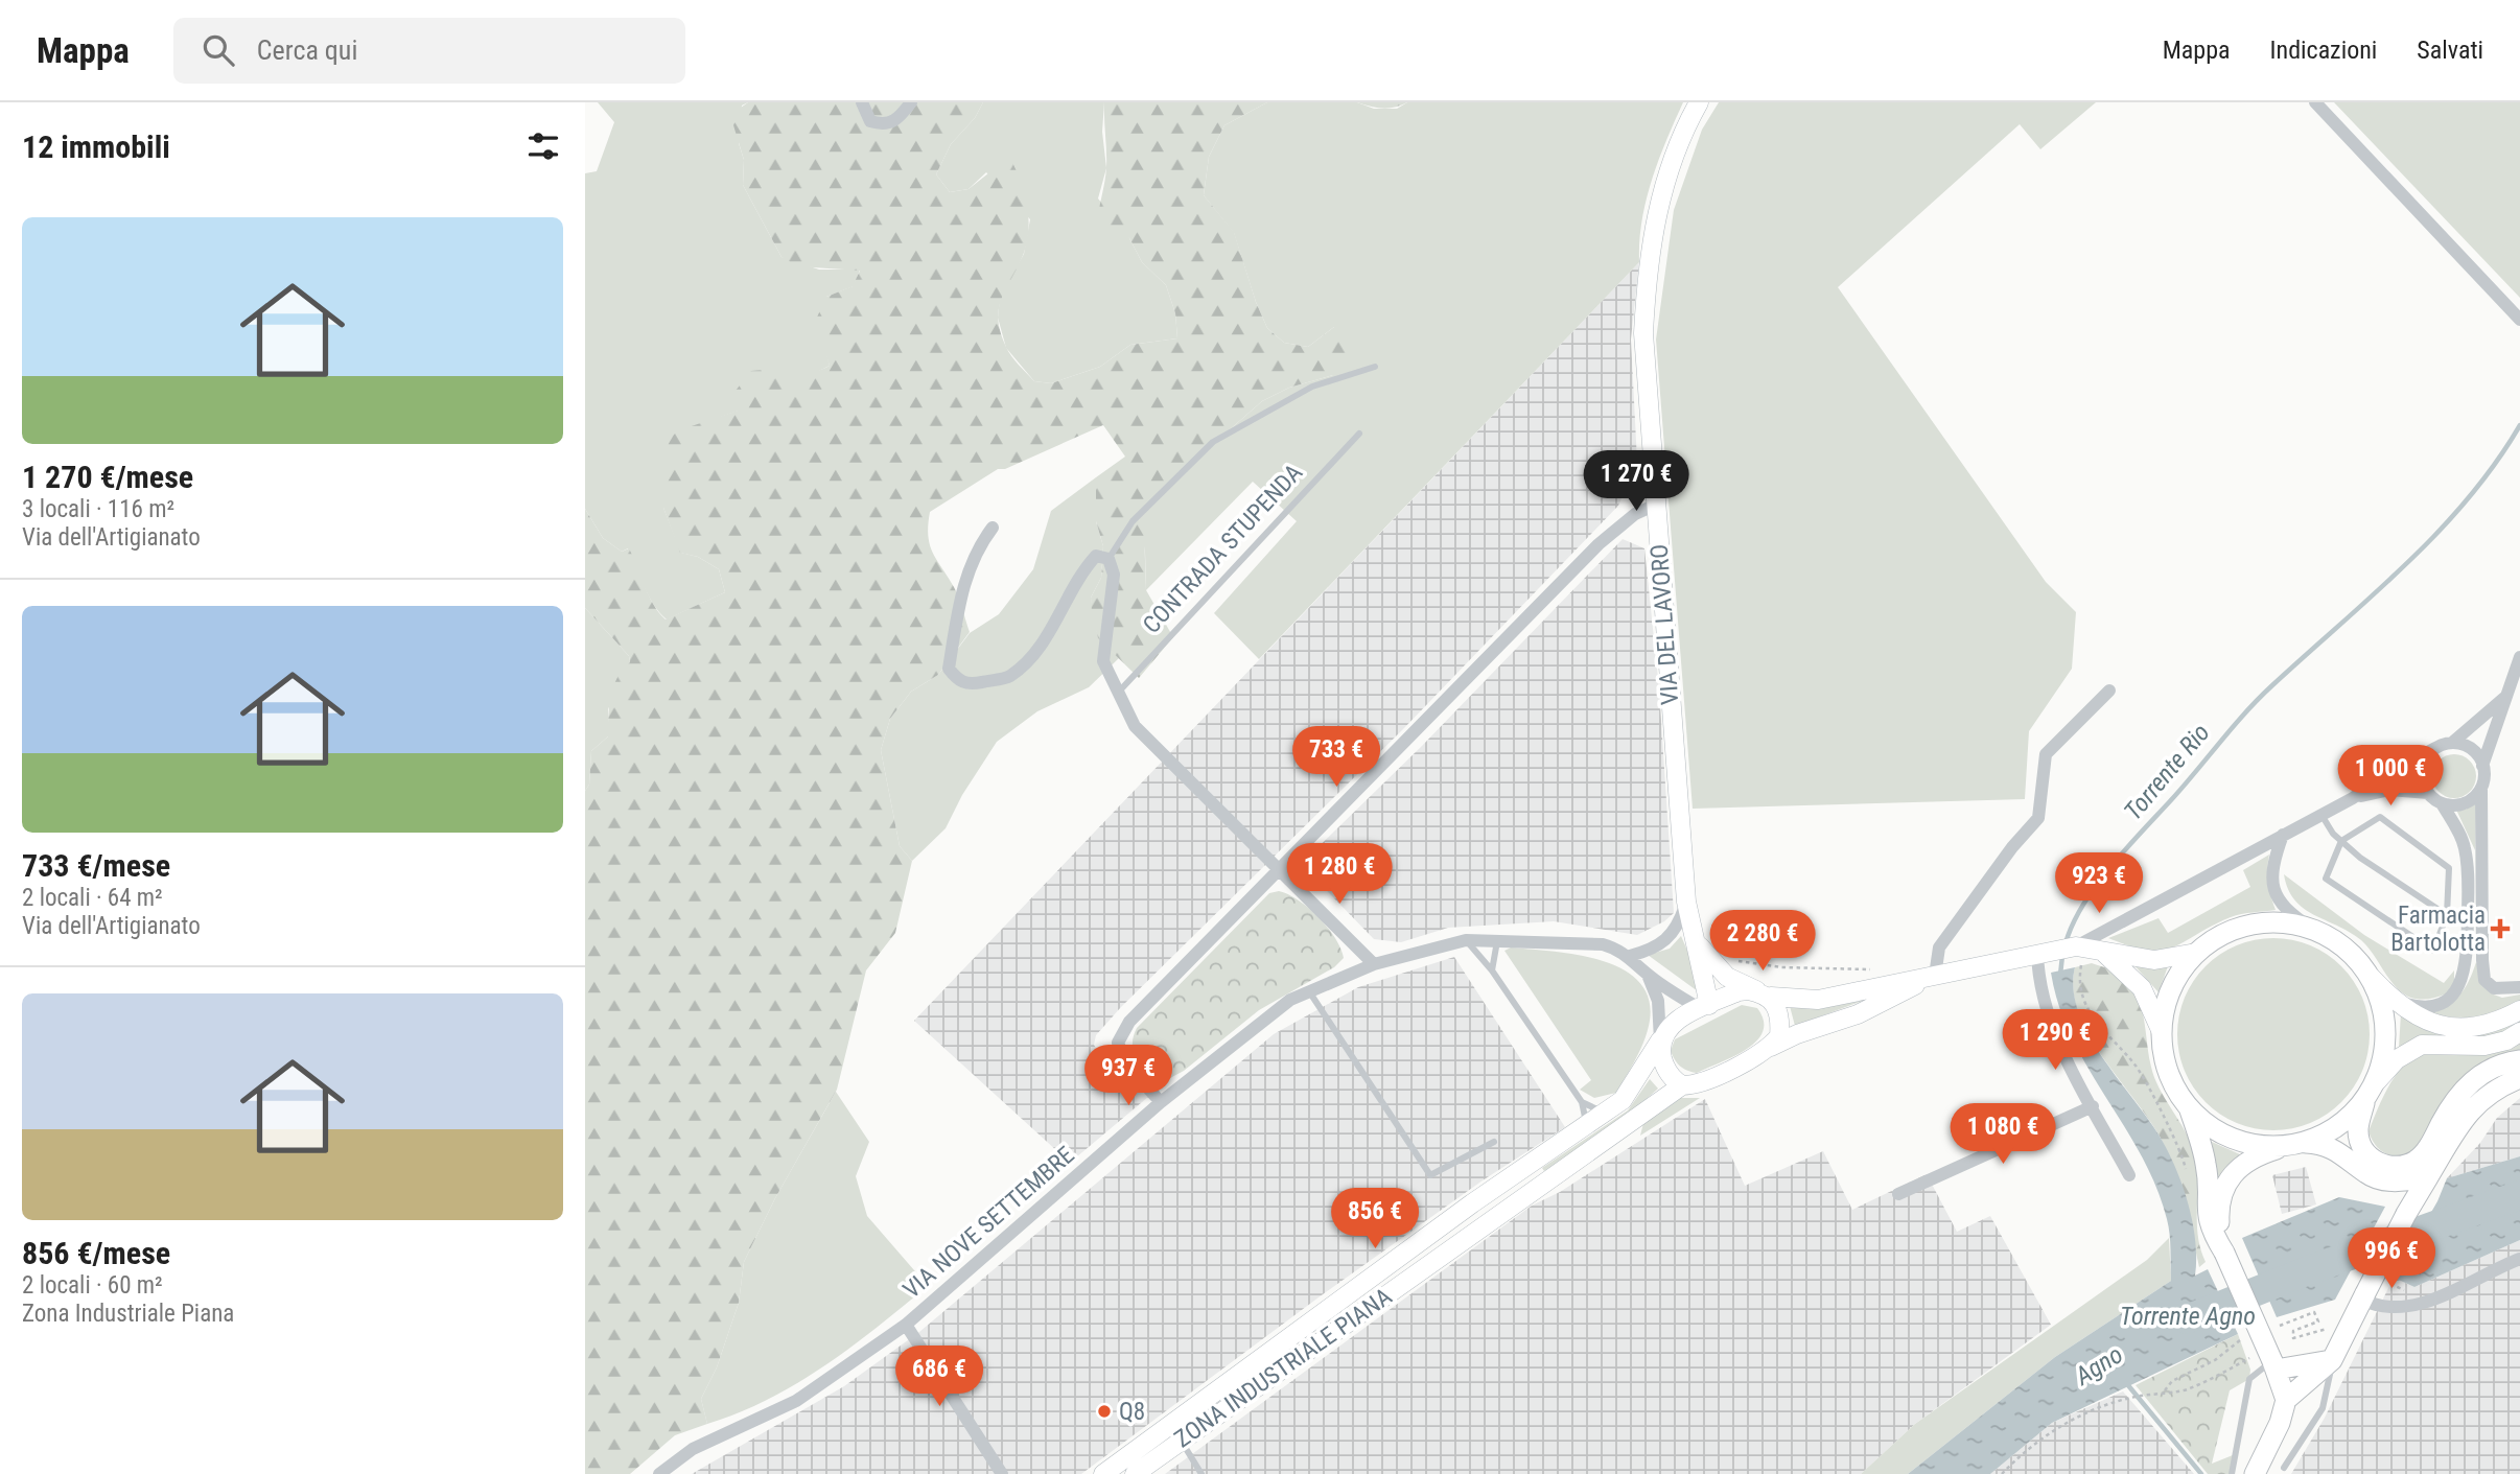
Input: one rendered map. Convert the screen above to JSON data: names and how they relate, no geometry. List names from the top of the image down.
{
  "streets": {
    "main road": ["VIA DEL LAVORO", "ZONA INDUSTRIALE PIANA"],
    "street": ["CONTRADA STUPENDA", "VIA NOVE SETTEMBRE"]
  },
  "crossings": [
    ["VIA DEL LAVORO", "VIA NOVE SETTEMBRE"],
    ["VIA DEL LAVORO", "ZONA INDUSTRIALE PIANA"],
    ["VIA NOVE SETTEMBRE", "ZONA INDUSTRIALE PIANA"]
  ],
  "water": ["Torrente Rio", "Torrente Agno", "Agno"],
  "places": {
    "health": ["Farmacia Bartolotta"],
    "other": ["Q8"]
  },
  "page": {
    "header": "Mappa",
    "search": "Cerca qui",
    "nav": ["Mappa", "Indicazioni", "Salvati"],
    "heading": "12 immobili",
    "list": [
      {
        "name": "1 270 €/mese",
        "note": "3 locali · 116 m² · Via dell'Artigianato"
      },
      {
        "name": "733 €/mese",
        "note": "2 locali · 64 m² · Via dell'Artigianato"
      },
      {
        "name": "856 €/mese",
        "note": "2 locali · 60 m² · Zona Industriale Piana"
      }
    ],
    "price": [
      "1 270 €",
      "733 €",
      "1 000 €",
      "1 280 €",
      "923 €",
      "2 280 €",
      "1 290 €",
      "937 €",
      "1 080 €",
      "856 €",
      "996 €",
      "686 €"
    ]
  }
}
